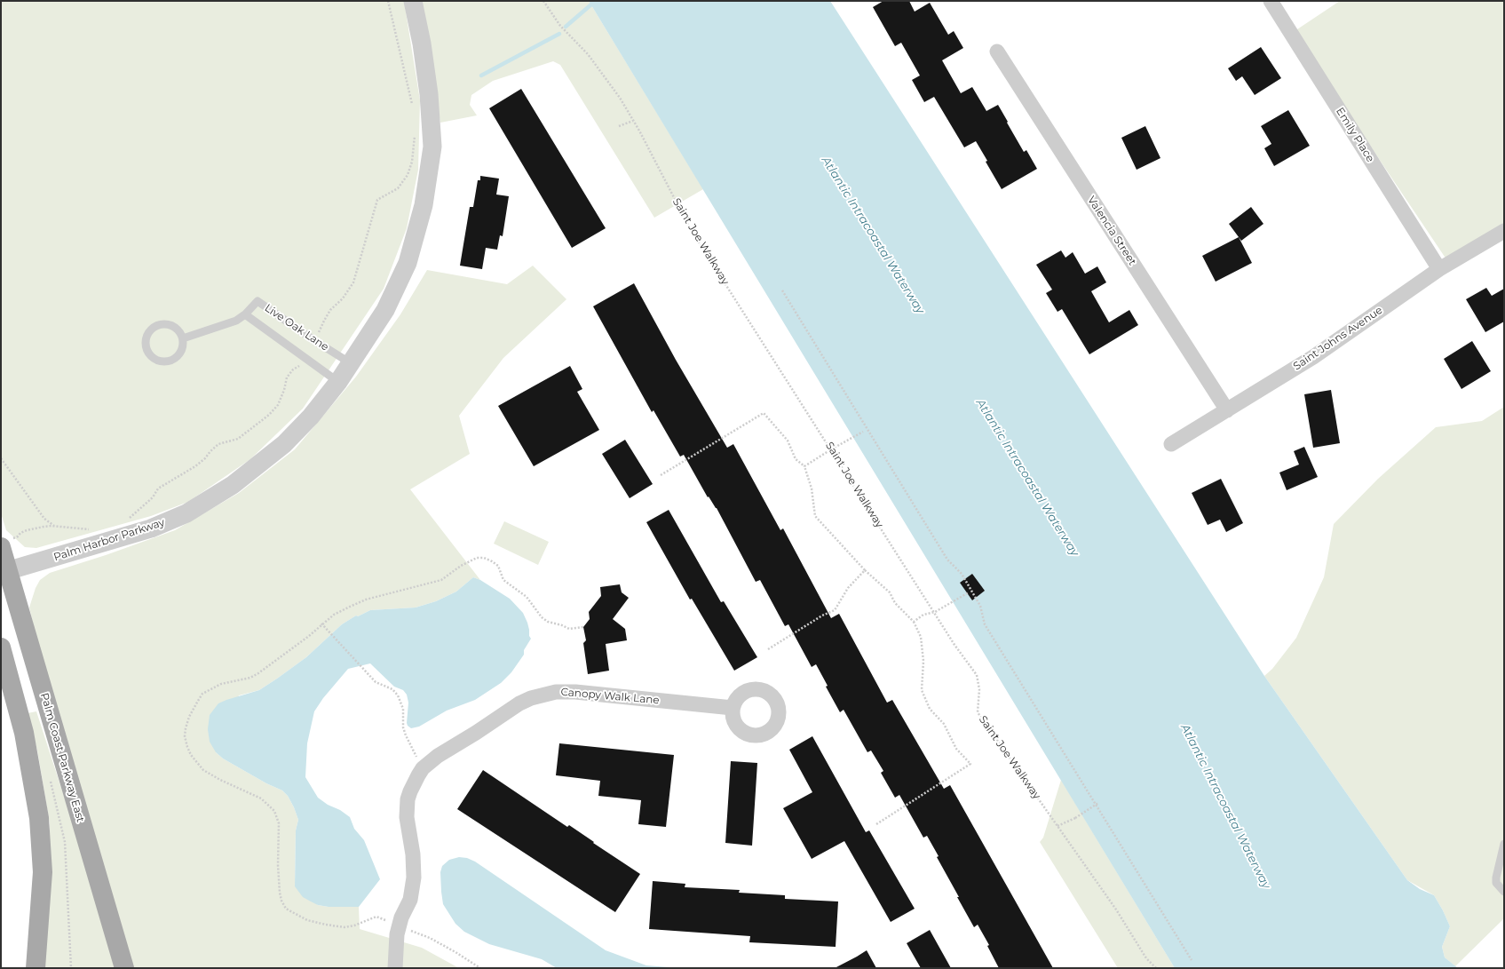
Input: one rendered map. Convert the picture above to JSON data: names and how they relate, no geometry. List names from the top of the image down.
{
  "streets": {
    "main road": ["Palm Coast Parkway East"],
    "street": [
      "Emily Place",
      "Valencia Street",
      "Saint Johns Avenue",
      "Palm Harbor Parkway",
      "Canopy Walk Lane"
    ],
    "lane": ["Live Oak Lane"],
    "path": ["Saint Joe Walkway"]
  },
  "crossings": [
    ["Emily Place", "Saint Johns Avenue"],
    ["Valencia Street", "Saint Johns Avenue"],
    ["Live Oak Lane", "Palm Harbor Parkway"],
    ["Palm Harbor Parkway", "Palm Coast Parkway East"]
  ],
  "water": ["Atlantic Intracoastal Waterway"]
}
